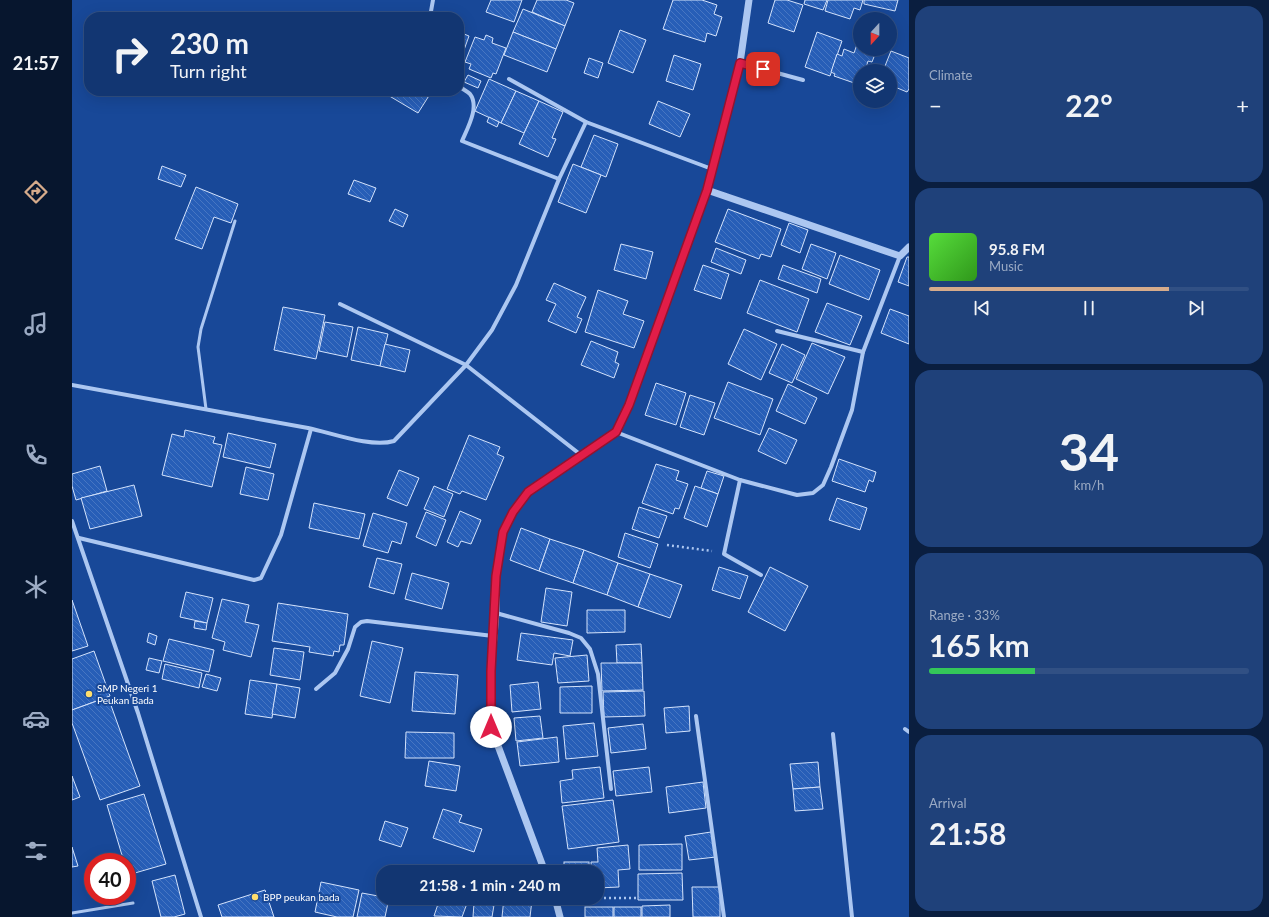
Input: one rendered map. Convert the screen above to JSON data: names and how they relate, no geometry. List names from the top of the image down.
{
  "places": ["SMP Negeri 1 Peukan Bada", "BPP peukan bada"],
  "north": "bottom",
  "page": {
    "tabs": "21:57",
    "tile": [
      "Climate",
      ["34", "km/h"],
      ["Range · 33%", "165 km"],
      ["Arrival", "21:58"]
    ],
    "turn": ["230 m", "Turn right"],
    "heat": ["−", "22°", "+"],
    "song": ["95.8 FM", "Music"],
    "limit": "40",
    "trip": "21:58 · 1 min · 240 m"
  }
}
